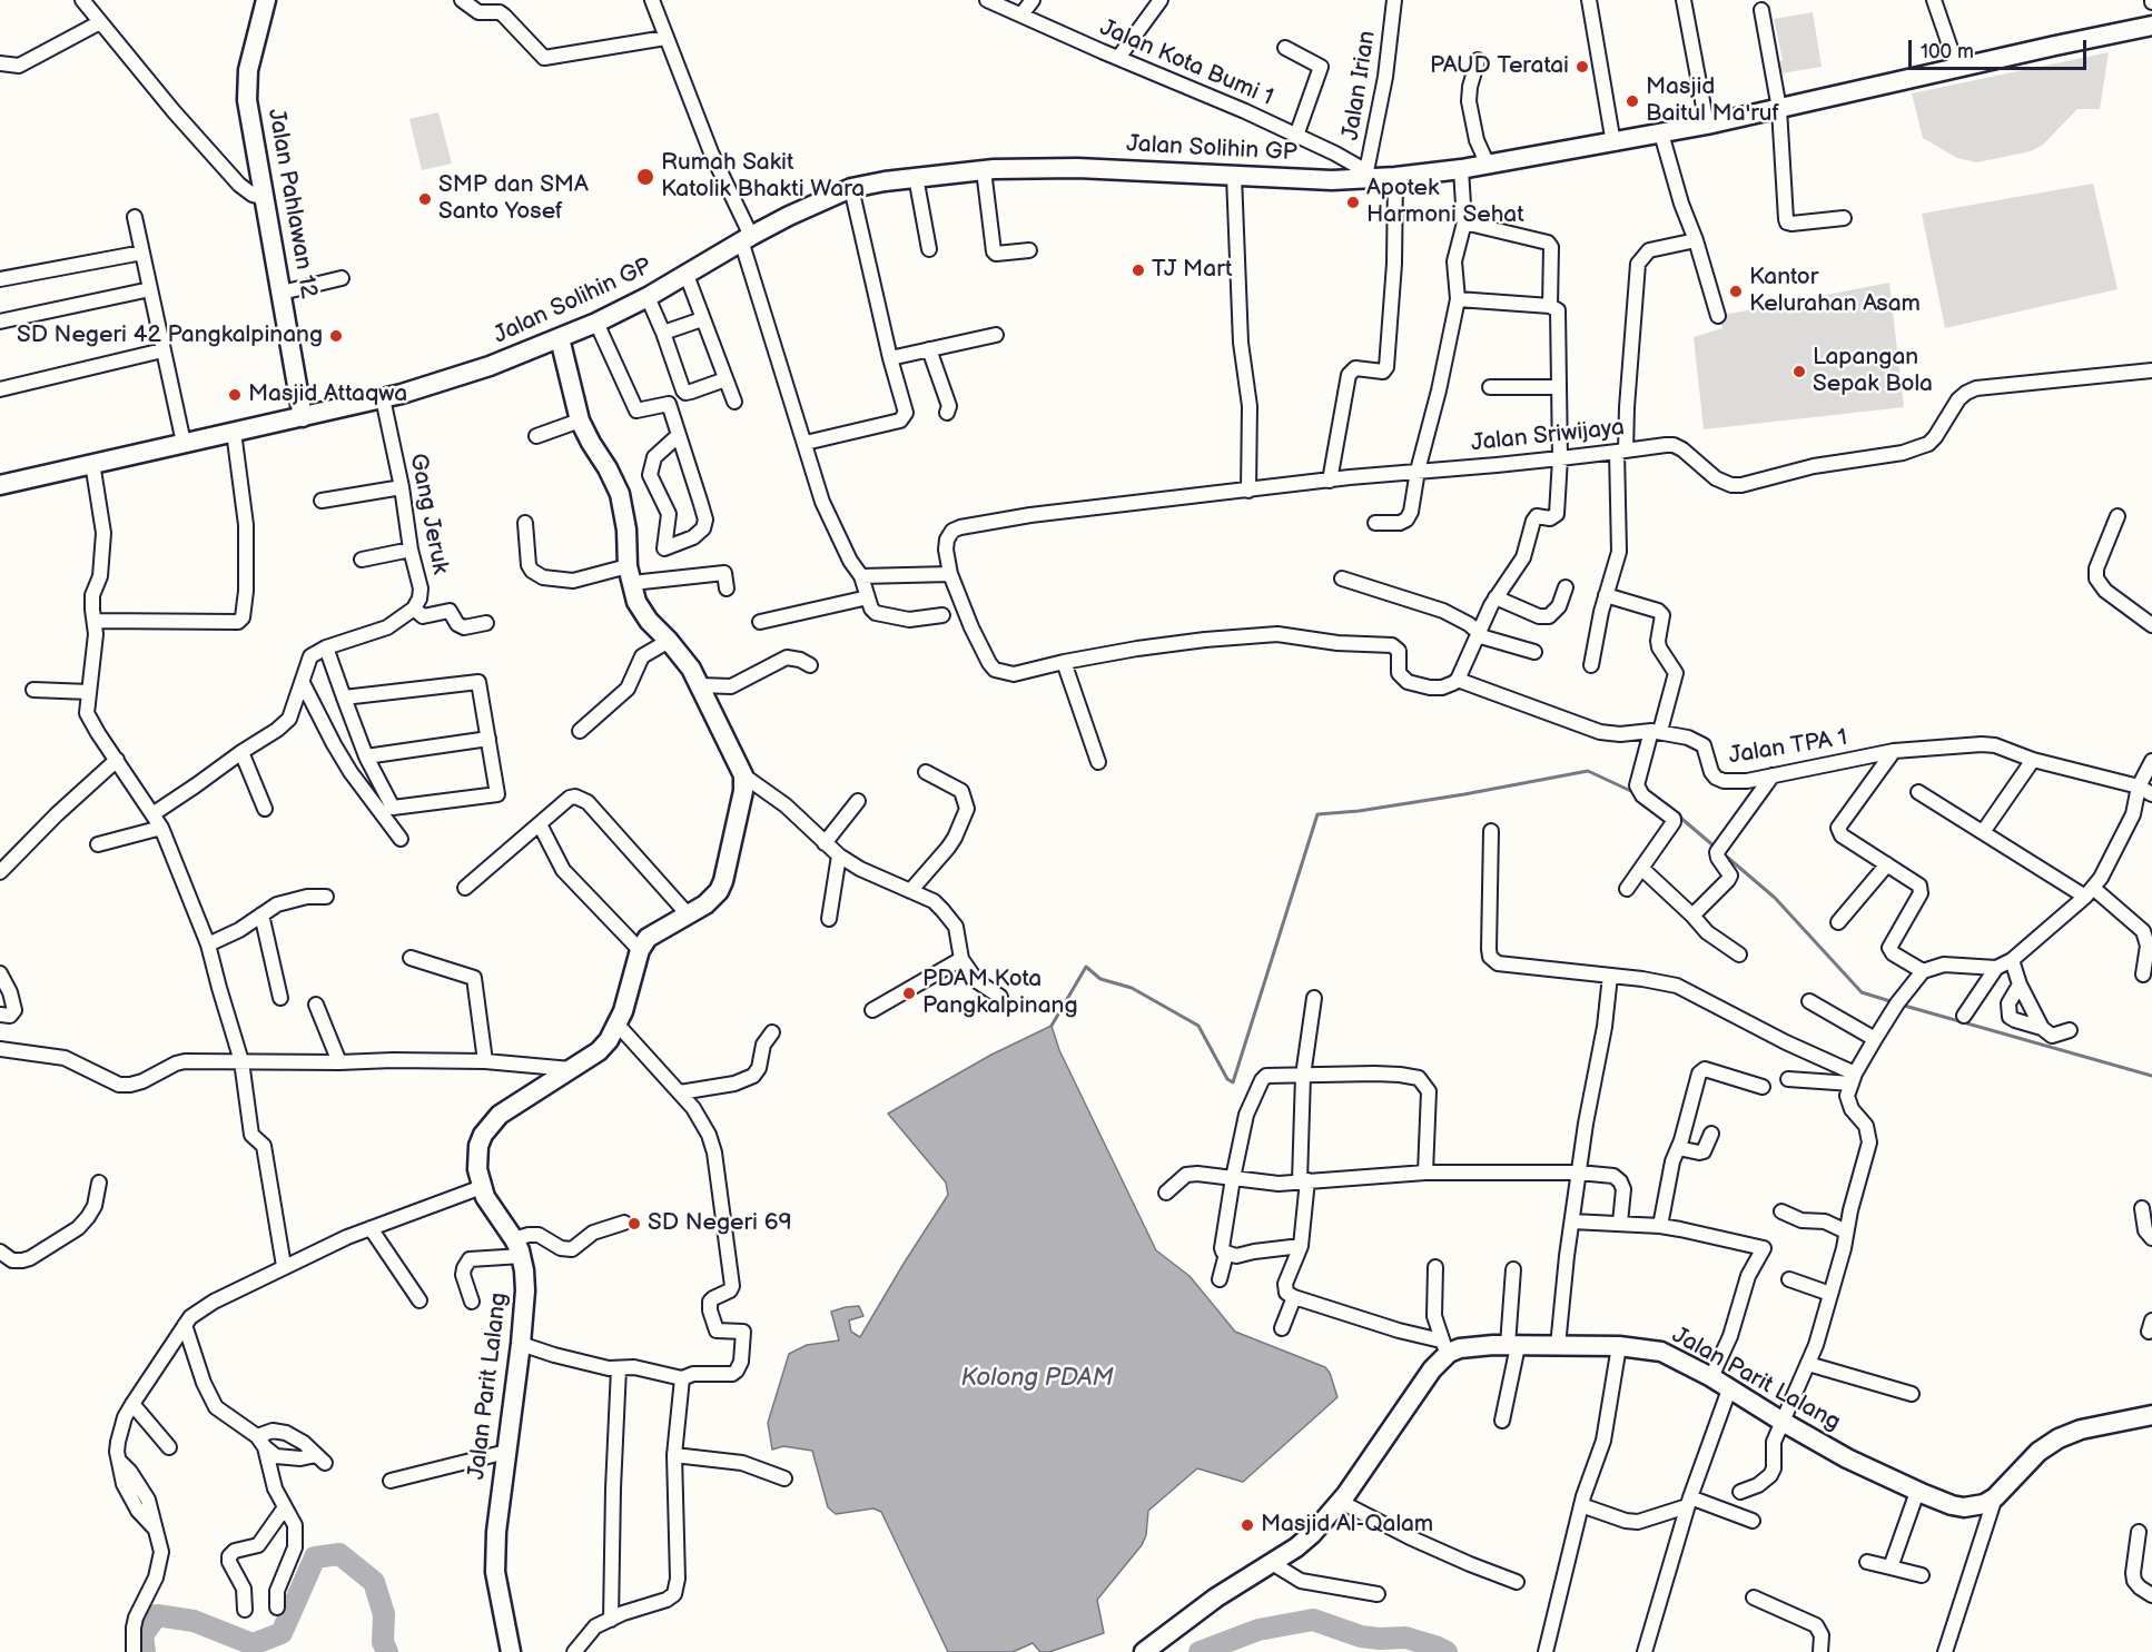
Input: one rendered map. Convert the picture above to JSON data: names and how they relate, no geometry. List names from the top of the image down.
{
  "streets": {
    "street": [
      "Jalan Kota Bumi 1",
      "Jalan Irian",
      "Jalan Solihin GP",
      "Jalan Pahlawan 12",
      "Jalan Sriwijaya",
      "Gang Jeruk",
      "Jalan TPA 1",
      "Jalan Parit Lalang"
    ]
  },
  "crossings": [
    ["Jalan Kota Bumi 1", "Jalan Irian"],
    ["Jalan Kota Bumi 1", "Jalan Solihin GP"],
    ["Jalan Irian", "Jalan Solihin GP"],
    ["Jalan Solihin GP", "Jalan Pahlawan 12"],
    ["Jalan Solihin GP", "Gang Jeruk"]
  ],
  "water": ["Kolong PDAM"],
  "places": [
    "PAUD Teratai",
    "Masjid Baitul Ma'ruf",
    "Rumah Sakit Katolik Bhakti Wara",
    "SMP dan SMA Santo Yosef",
    "Apotek Harmoni Sehat",
    "TJ Mart",
    "Kantor Kelurahan Asam",
    "SD Negeri 42 Pangkalpinang",
    "Lapangan Sepak Bola",
    "Masjid Attaqwa",
    "PDAM Kota Pangkalpinang",
    "SD Negeri 69",
    "Masjid Al-Qalam"
  ],
  "scale_bar": "100 m"
}
